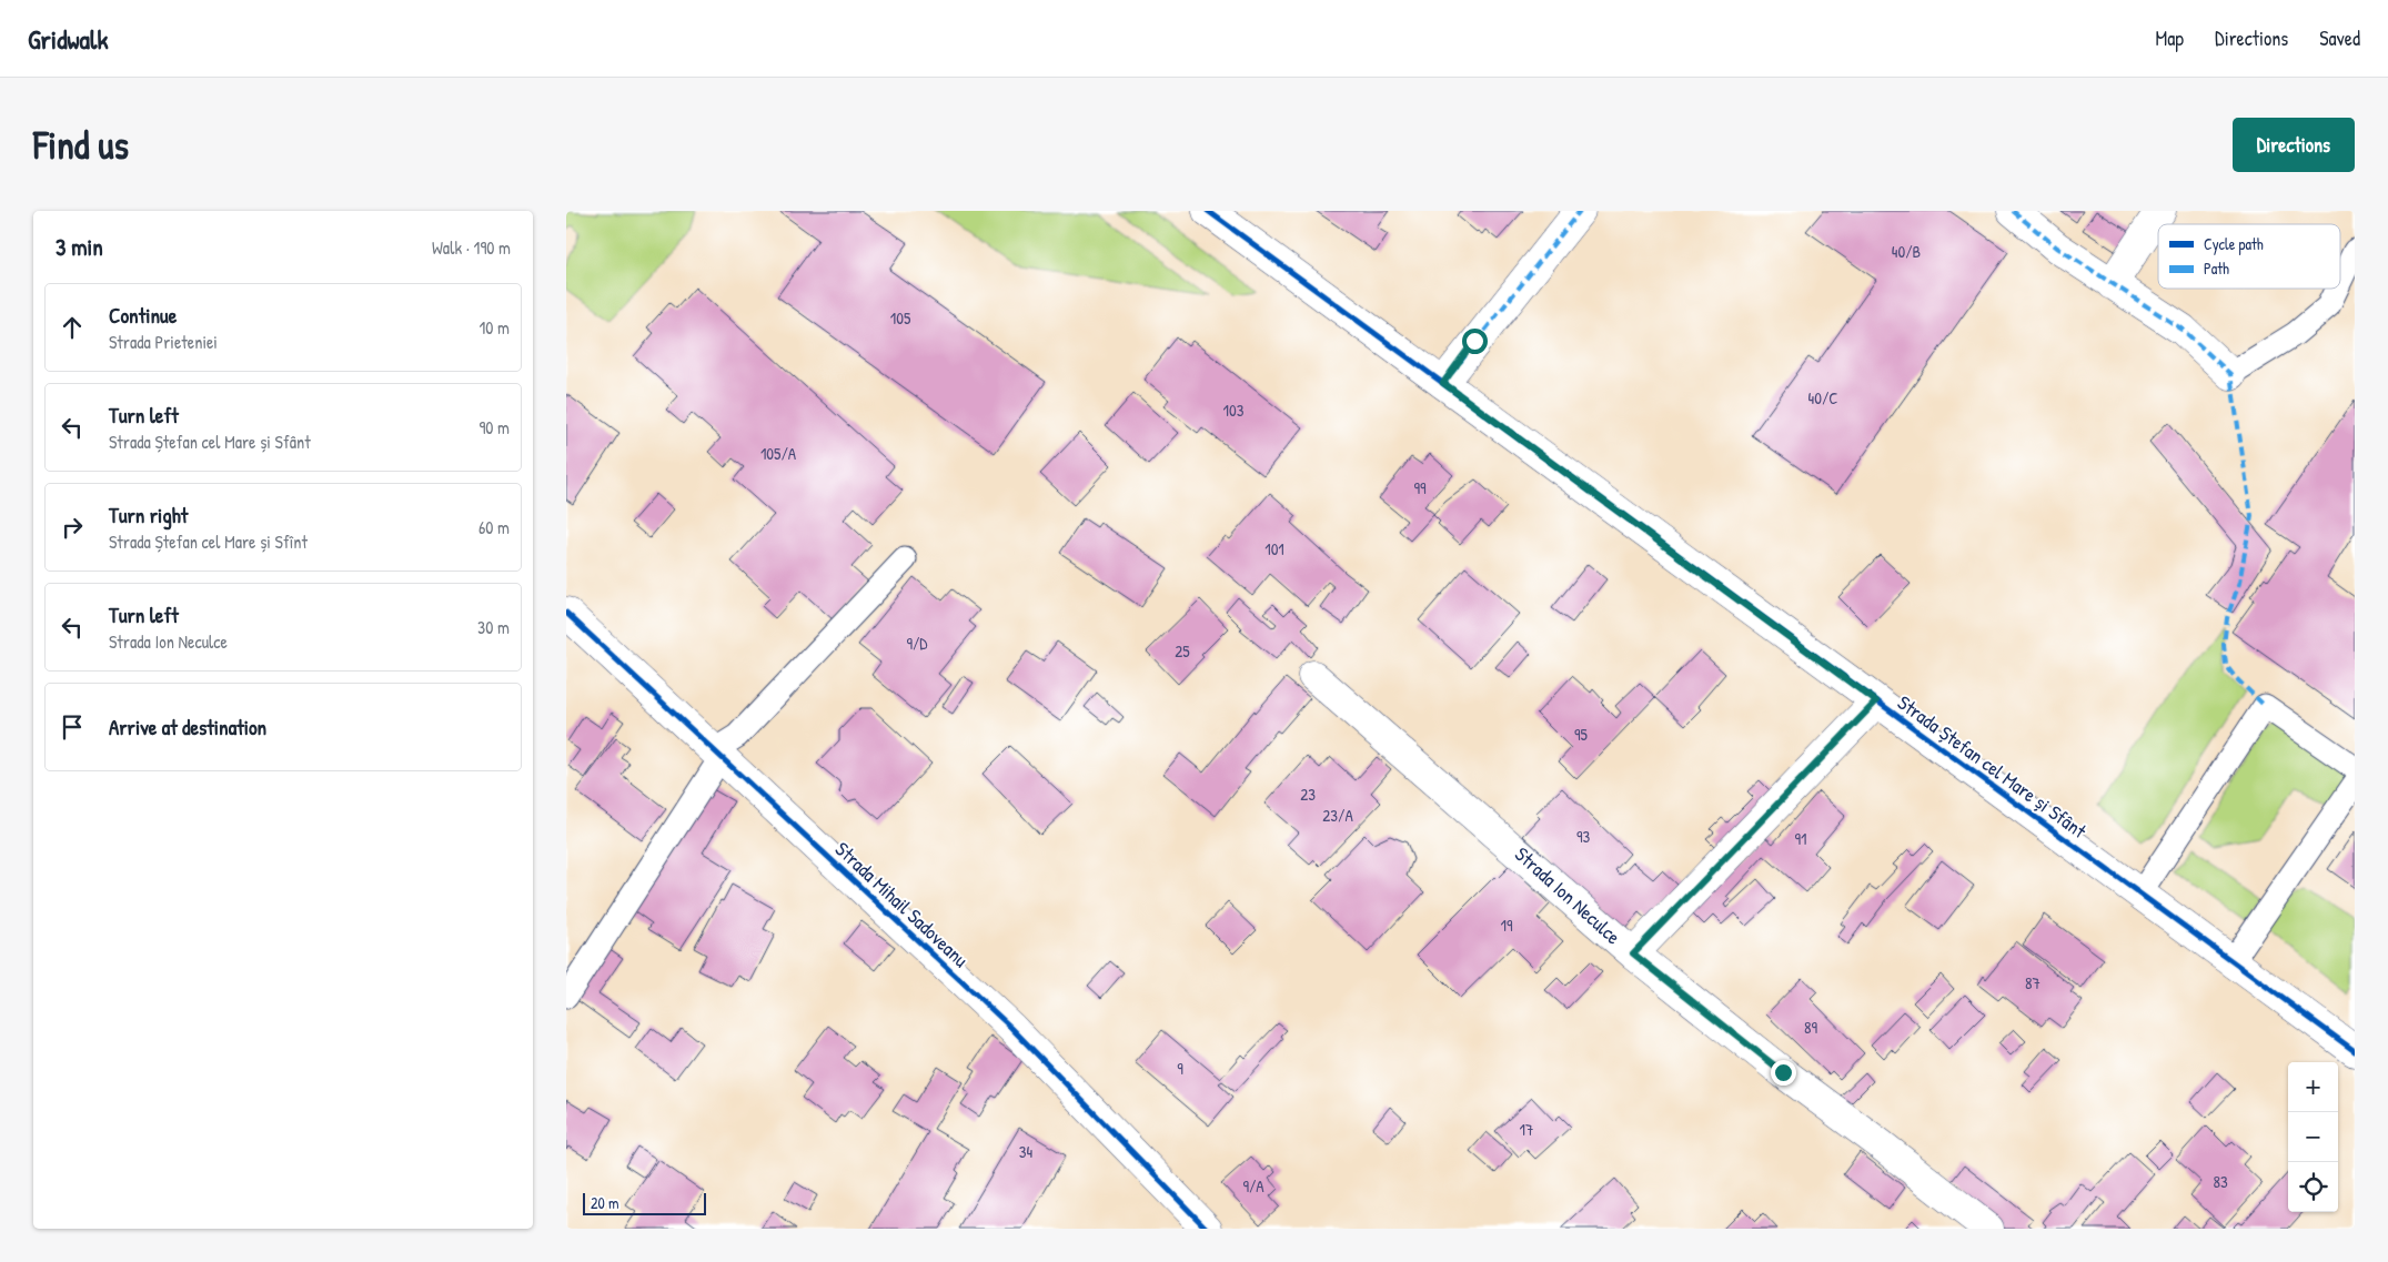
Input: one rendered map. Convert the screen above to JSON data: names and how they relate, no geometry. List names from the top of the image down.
{
  "streets": {
    "street": ["Strada Ștefan cel Mare și Sfânt", "Strada Ion Neculce", "Strada Mihail Sadoveanu"]
  },
  "house_numbers": [
    "40/B",
    "105",
    "40/C",
    "103",
    "105/A",
    "99",
    "101",
    "9/D",
    "25",
    "95",
    "23",
    "23/A",
    "93",
    "91",
    "19",
    "87",
    "89",
    "9",
    "17",
    "34",
    "83",
    "9/A"
  ],
  "legend": ["Cycle path", "Path"],
  "scale_bar": "20 m",
  "page": {
    "header": "Gridwalk",
    "nav": ["Map", "Directions", "Saved"],
    "buttons": "Directions",
    "title": "Find us",
    "heading": ["3 min", "Walk · 190 m"],
    "list": [
      ["Continue", "Strada Prieteniei", "10 m"],
      ["Turn left", "Strada Ștefan cel Mare și Sfânt", "90 m"],
      ["Turn right", "Strada Ștefan cel Mare și Sfînt", "60 m"],
      ["Turn left", "Strada Ion Neculce", "30 m"],
      "Arrive at destination"
    ],
    "map_buttons": ["+", "−"],
    "scale": "20 m"
  }
}
